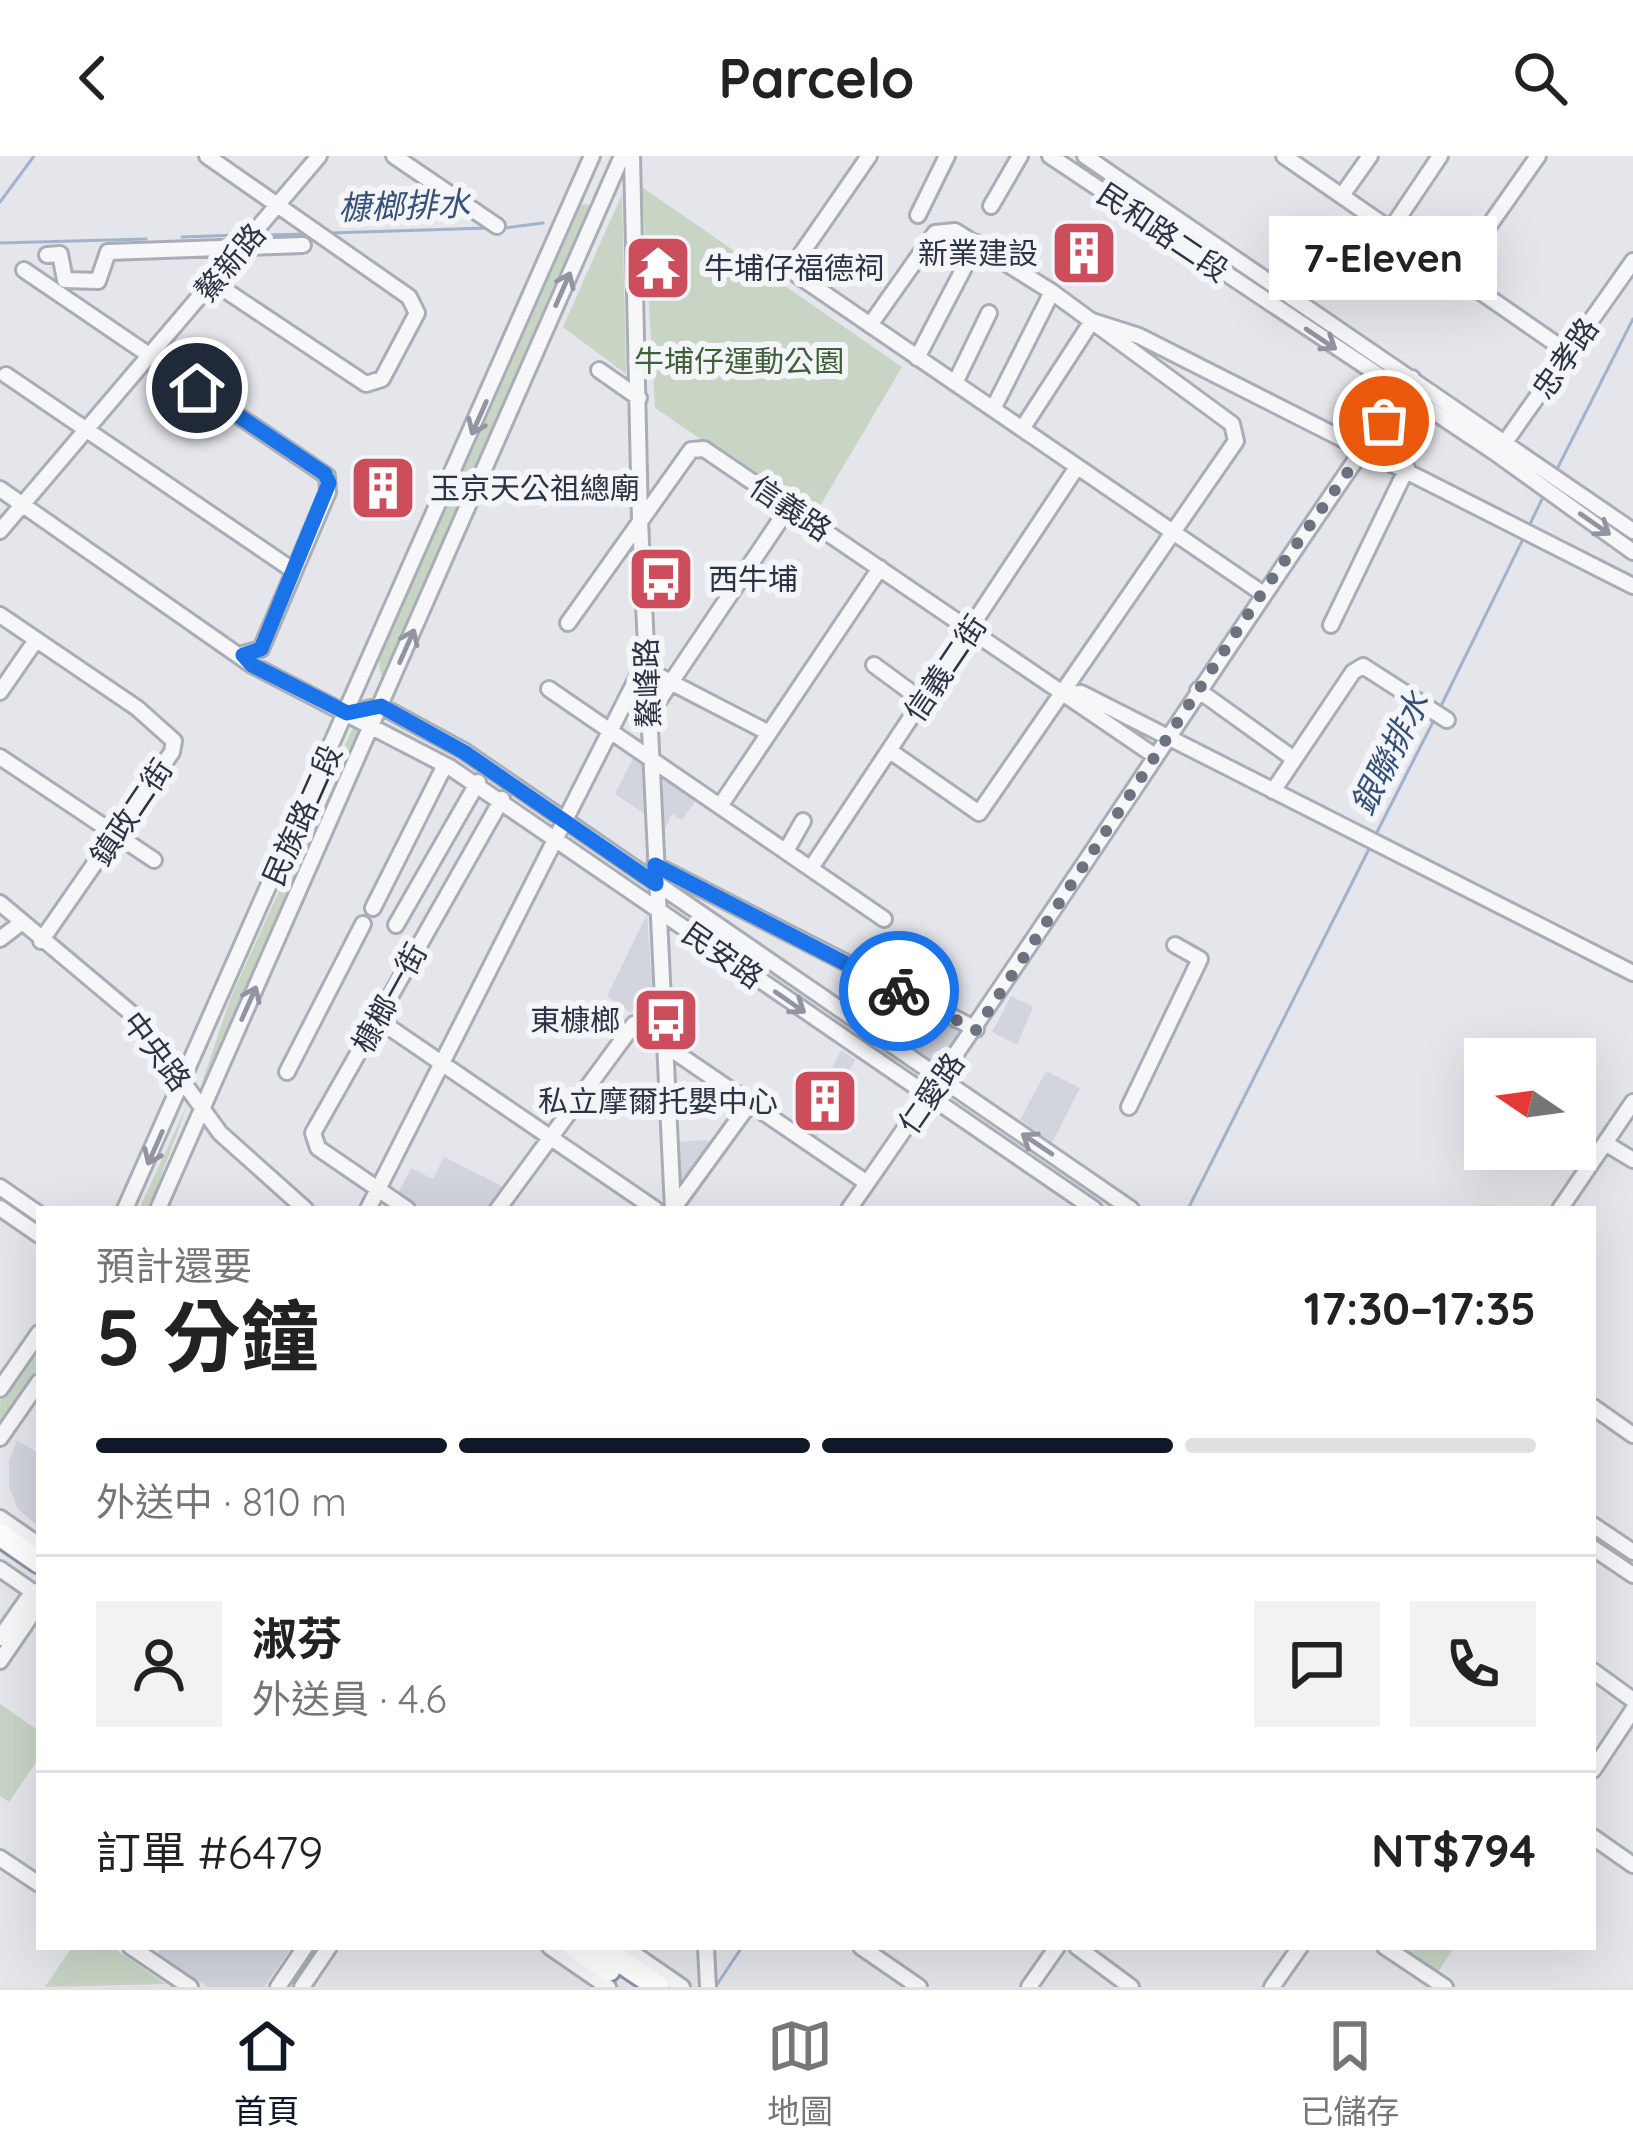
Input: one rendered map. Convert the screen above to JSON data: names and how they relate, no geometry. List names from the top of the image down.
{
  "streets": {
    "street": [
      "民和路二段",
      "鰲新路",
      "忠孝路",
      "信義路",
      "信義二街",
      "鰲峰路",
      "鎮政二街",
      "民族路二段",
      "民安路",
      "槺榔一街",
      "中央路",
      "仁愛路"
    ]
  },
  "crossings": [
    ["民和路二段", "忠孝路"],
    ["民和路二段", "仁愛路"],
    ["鰲新路", "民安路"],
    ["信義路", "信義二街"],
    ["信義路", "鰲峰路"],
    ["信義路", "仁愛路"],
    ["鰲峰路", "民安路"],
    ["鎮政二街", "中央路"],
    ["民族路二段", "民安路"],
    ["民族路二段", "中央路"],
    ["民安路", "槺榔一街"],
    ["民安路", "仁愛路"]
  ],
  "water": ["槺榔排水", "銀聯排水"],
  "parks": ["牛埔仔運動公園"],
  "places": {
    "building": ["新業建設", "玉京天公祖總廟", "私立摩爾托嬰中心"],
    "temple": ["牛埔仔福德祠"],
    "other": ["7-Eleven"],
    "bus stop": ["西牛埔", "東槺榔"]
  },
  "north": "left",
  "page": {
    "header": "Parcelo",
    "bubble": "7-Eleven",
    "heading": ["5 分鐘", "預計還要", "17:30–17:35"],
    "panel": [
      "淑芬",
      "外送員 · 4.6",
      "訂單 #6479",
      "NT$794"
    ],
    "bar": "外送中 · 810 m",
    "tabs": ["首頁", "地圖", "已儲存"]
  }
}
